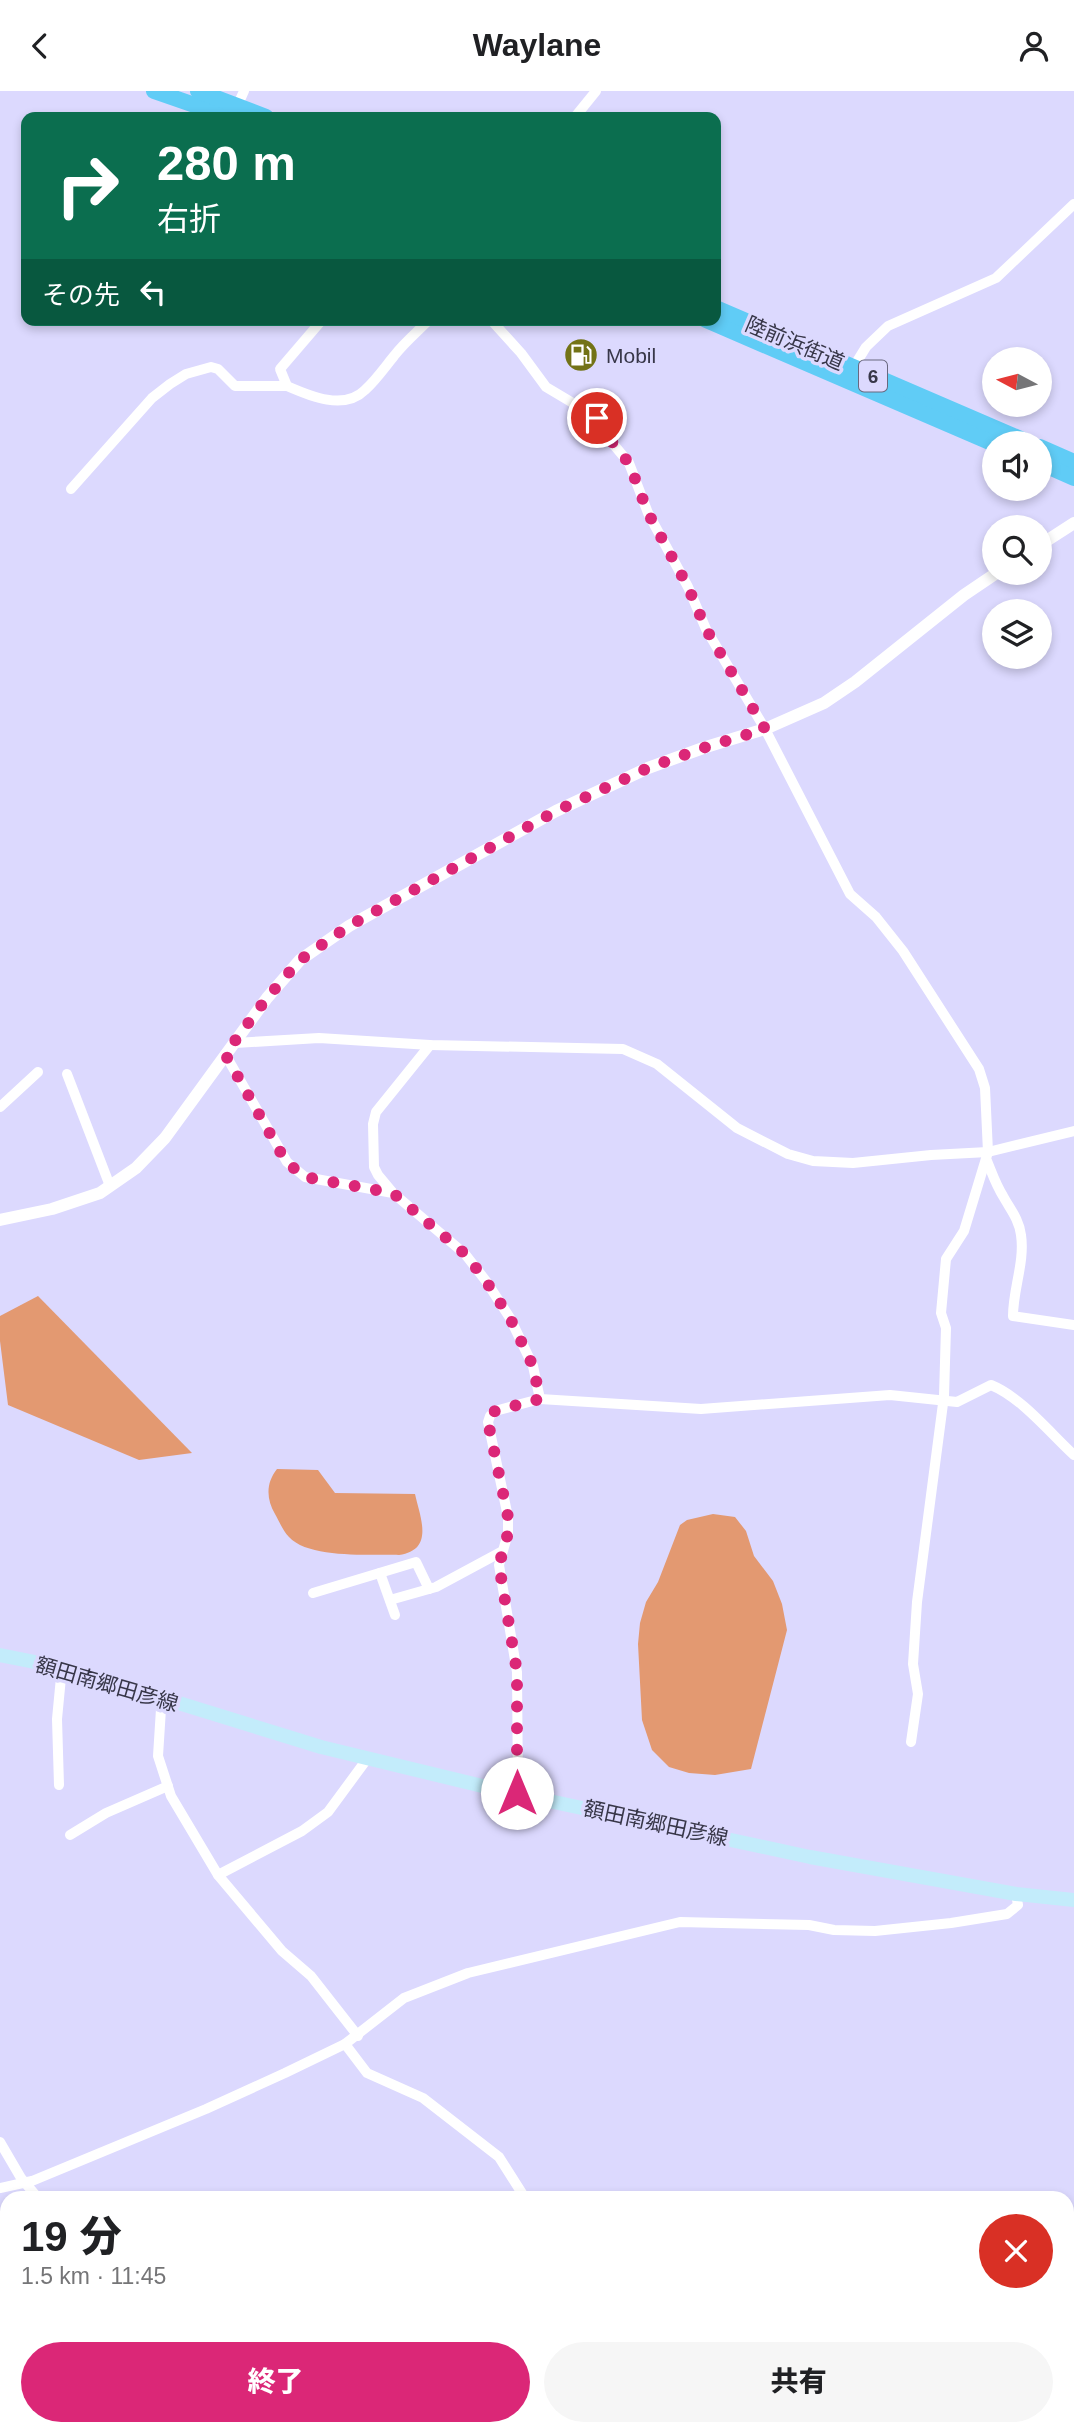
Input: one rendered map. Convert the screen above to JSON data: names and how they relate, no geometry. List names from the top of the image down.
{
  "streets": {
    "highway": ["陸前浜街道", "6"],
    "main road": ["額田南郷田彦線"]
  },
  "places": {
    "fuel station": ["Mobil"]
  },
  "north": "left",
  "page": {
    "header": "Waylane",
    "turn": ["280 m", "右折"],
    "then": "その先",
    "heading": ["19 分", "1.5 km · 11:45"],
    "buttons": ["終了", "共有"]
  }
}
